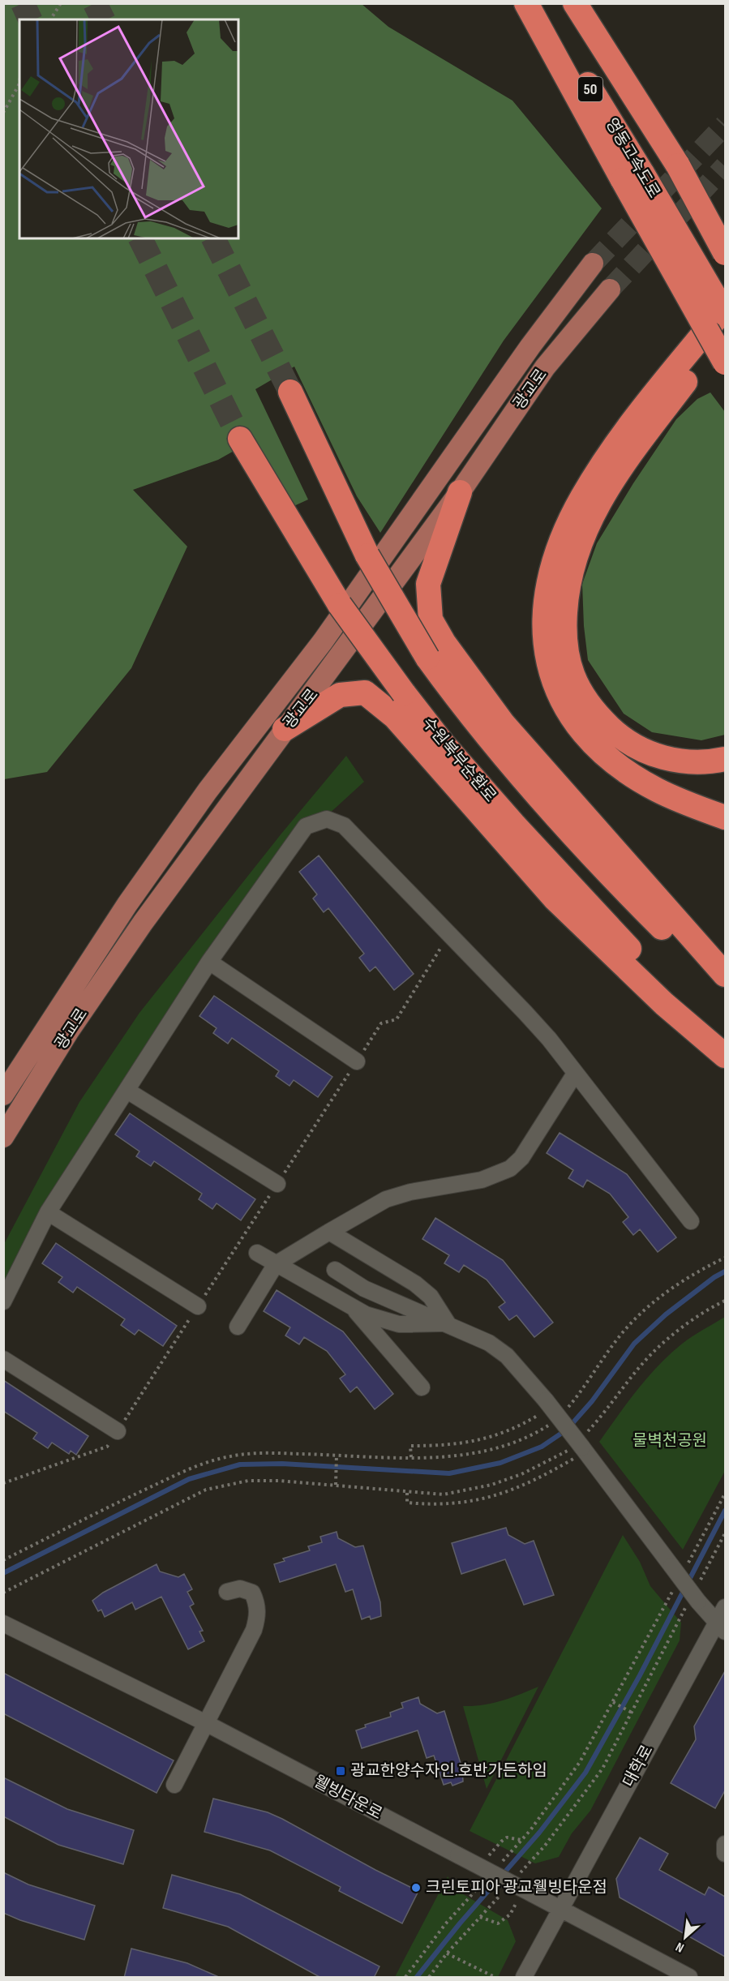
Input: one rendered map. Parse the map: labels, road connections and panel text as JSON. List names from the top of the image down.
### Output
{
  "streets": {
    "highway": ["50", "영동고속도로", "수원북부순환로"],
    "main road": ["광교로"],
    "street": ["대학로", "웰빙타운로"]
  },
  "crossings": [
    ["대학로", "웰빙타운로"]
  ],
  "parks": ["물벽천공원"],
  "places": {
    "transit": ["광교한양수자인.호반가든하임"],
    "other": ["크린토피아 광교웰빙타운점"]
  },
  "north": "bottom left"
}
